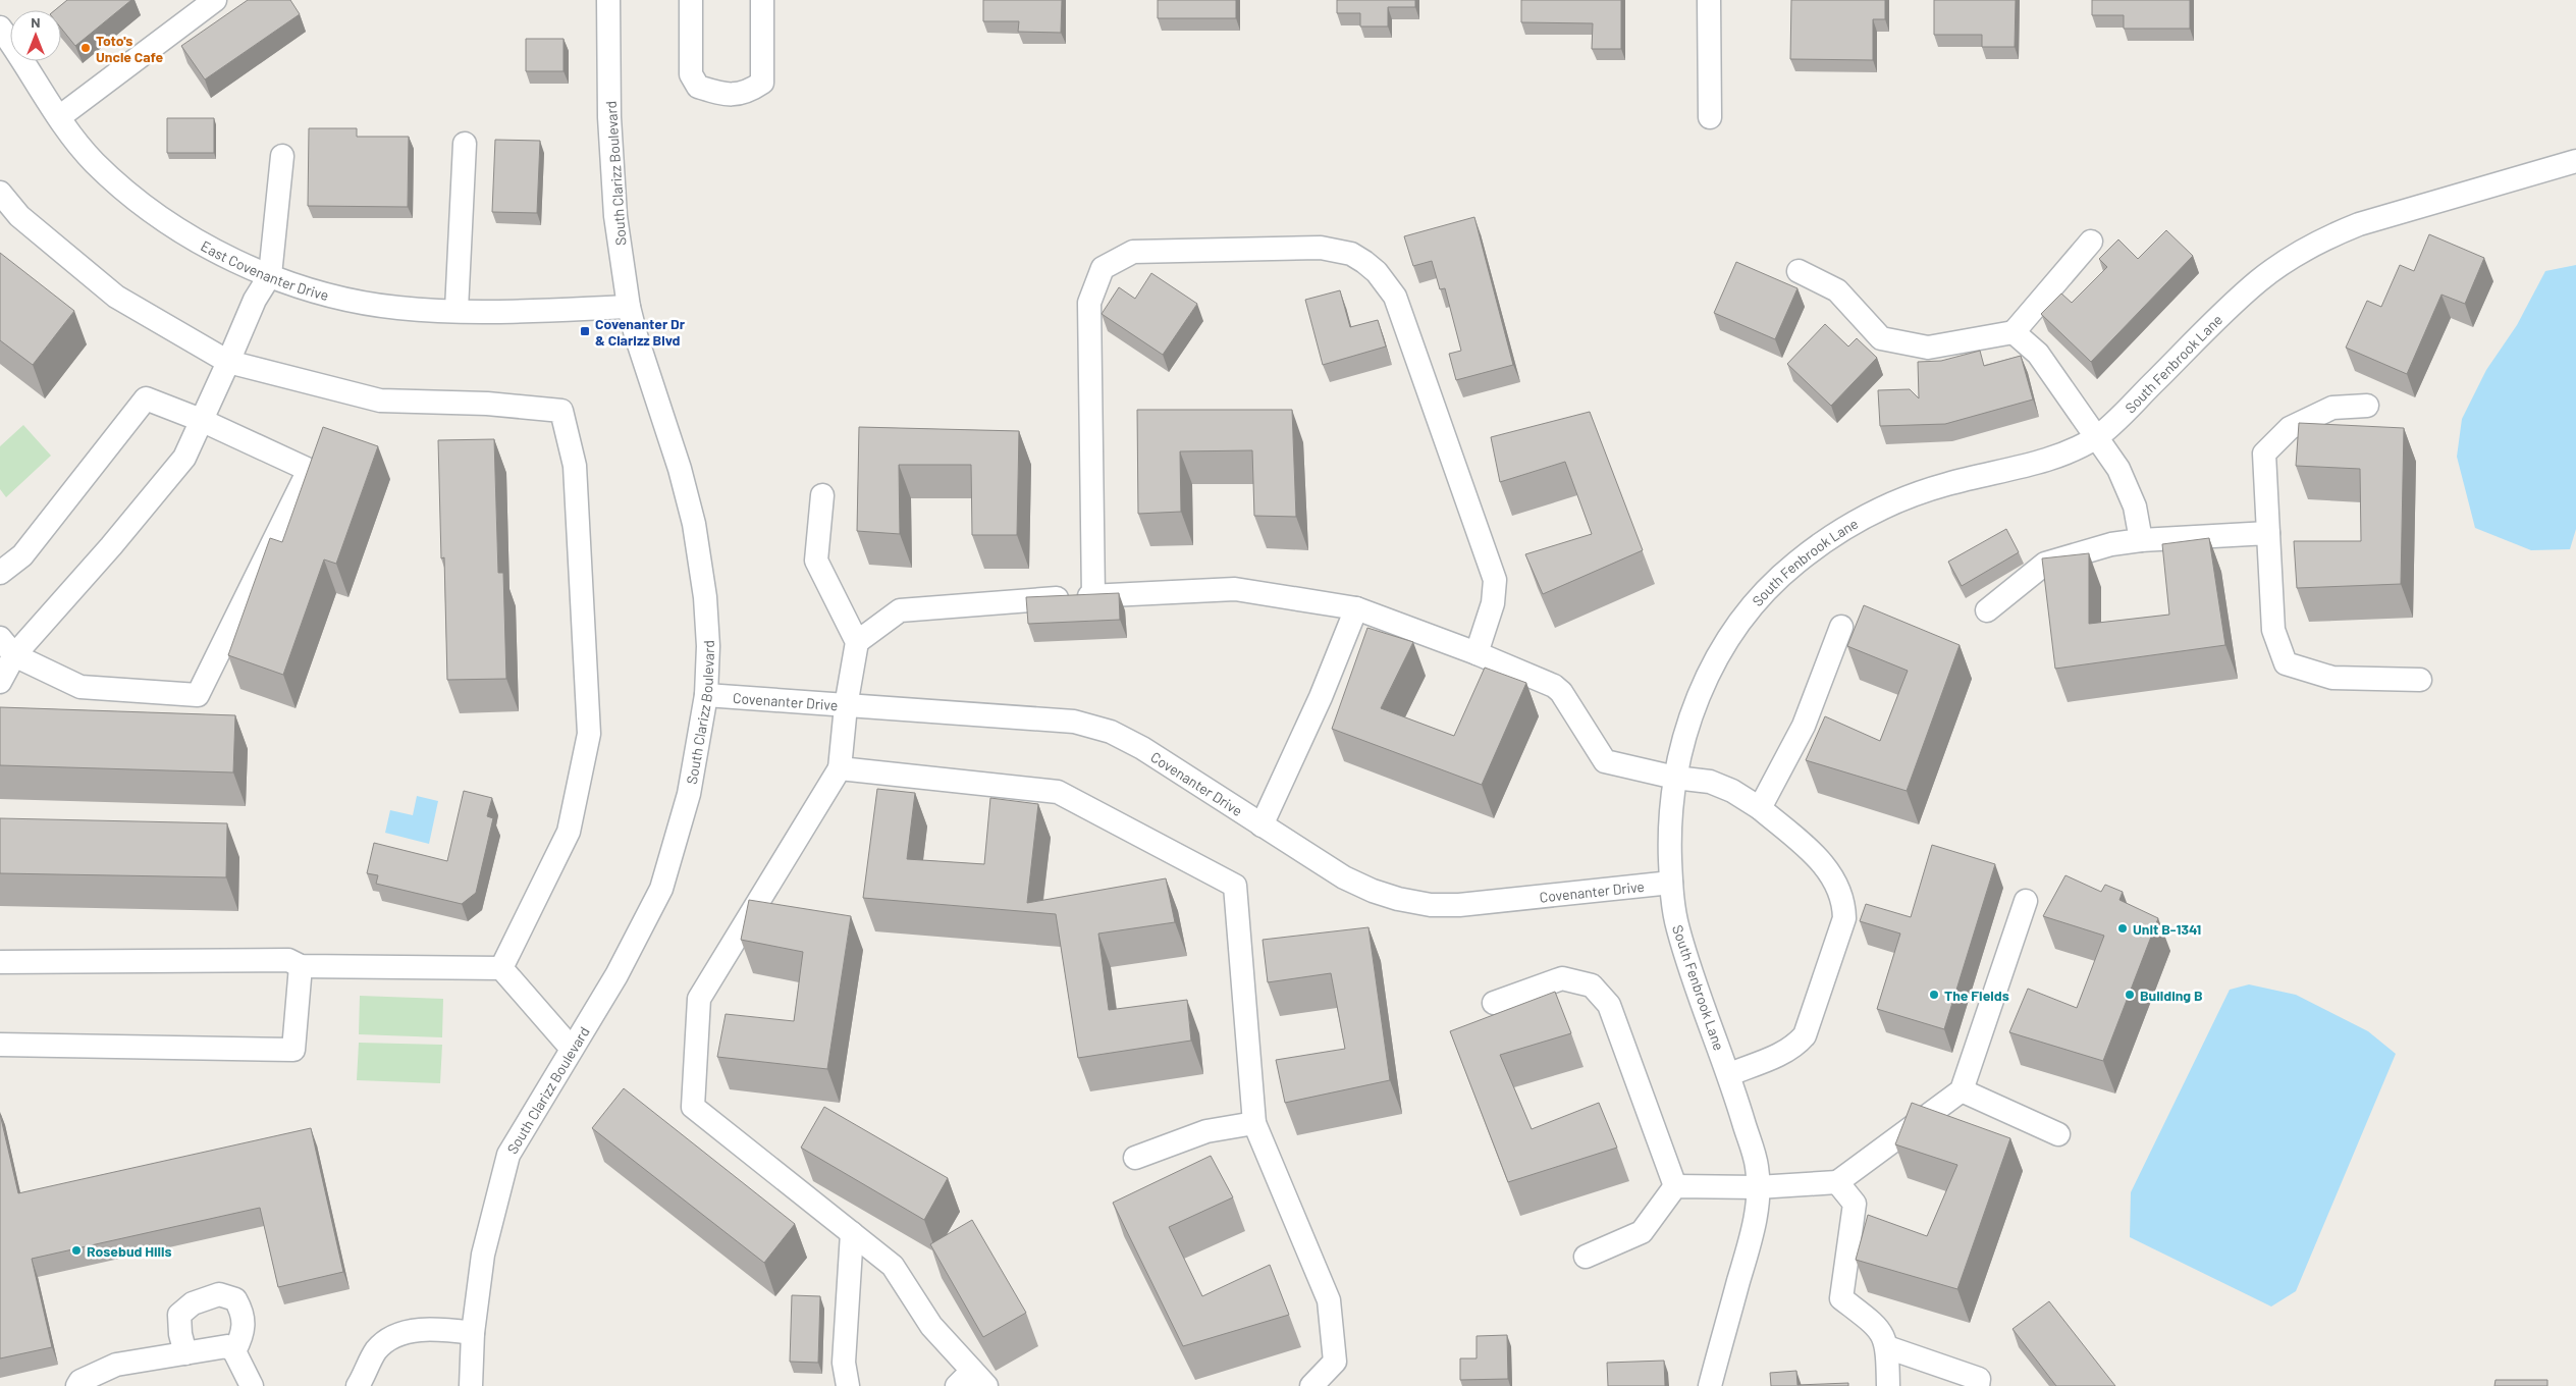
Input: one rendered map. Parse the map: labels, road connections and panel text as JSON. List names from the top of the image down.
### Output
{
  "streets": {
    "street": [
      "South Clarizz Boulevard",
      "East Covenanter Drive",
      "South Fenbrook Lane",
      "Covenanter Drive"
    ]
  },
  "crossings": [
    ["South Clarizz Boulevard", "East Covenanter Drive"],
    ["South Clarizz Boulevard", "Covenanter Drive"],
    ["South Fenbrook Lane", "Covenanter Drive"]
  ],
  "places": {
    "other": [
      "Toto's Uncle Cafe",
      "Unit B-1341",
      "The Fields",
      "Building B",
      "Rosebud Hills"
    ],
    "transit": ["Covenanter Dr & Clarizz Blvd"]
  },
  "north": "top"
}
